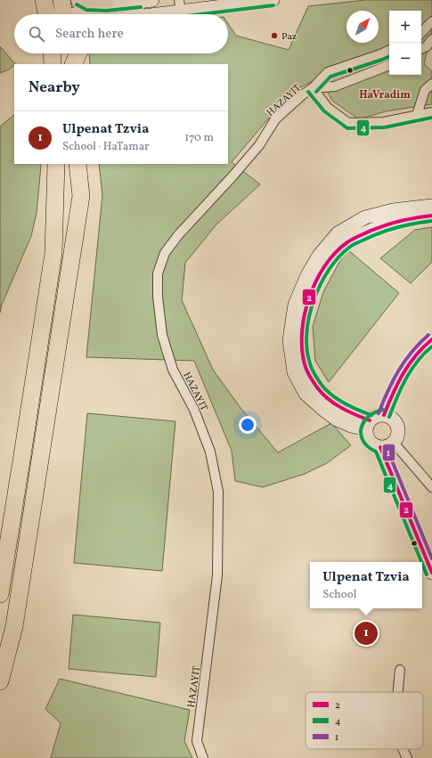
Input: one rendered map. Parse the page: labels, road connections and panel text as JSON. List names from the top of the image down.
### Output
{
  "streets": {
    "street": ["HAZAYIT"]
  },
  "districts": ["HaVradim"],
  "places": ["Paz"],
  "lines": ["transit line 4", "transit line 2", "transit line 1"],
  "legend": ["2", "4", "1"],
  "north": "top right",
  "page": {
    "map_buttons": ["+", "−"],
    "search": "Search here",
    "heading": "Nearby",
    "list": [
      {
        "mark": "1",
        "name": "Ulpenat Tzvia",
        "note": "School · HaTamar",
        "value": "170 m"
      }
    ],
    "popup": ["Ulpenat Tzvia", "School"],
    "pins": "1"
  }
}
